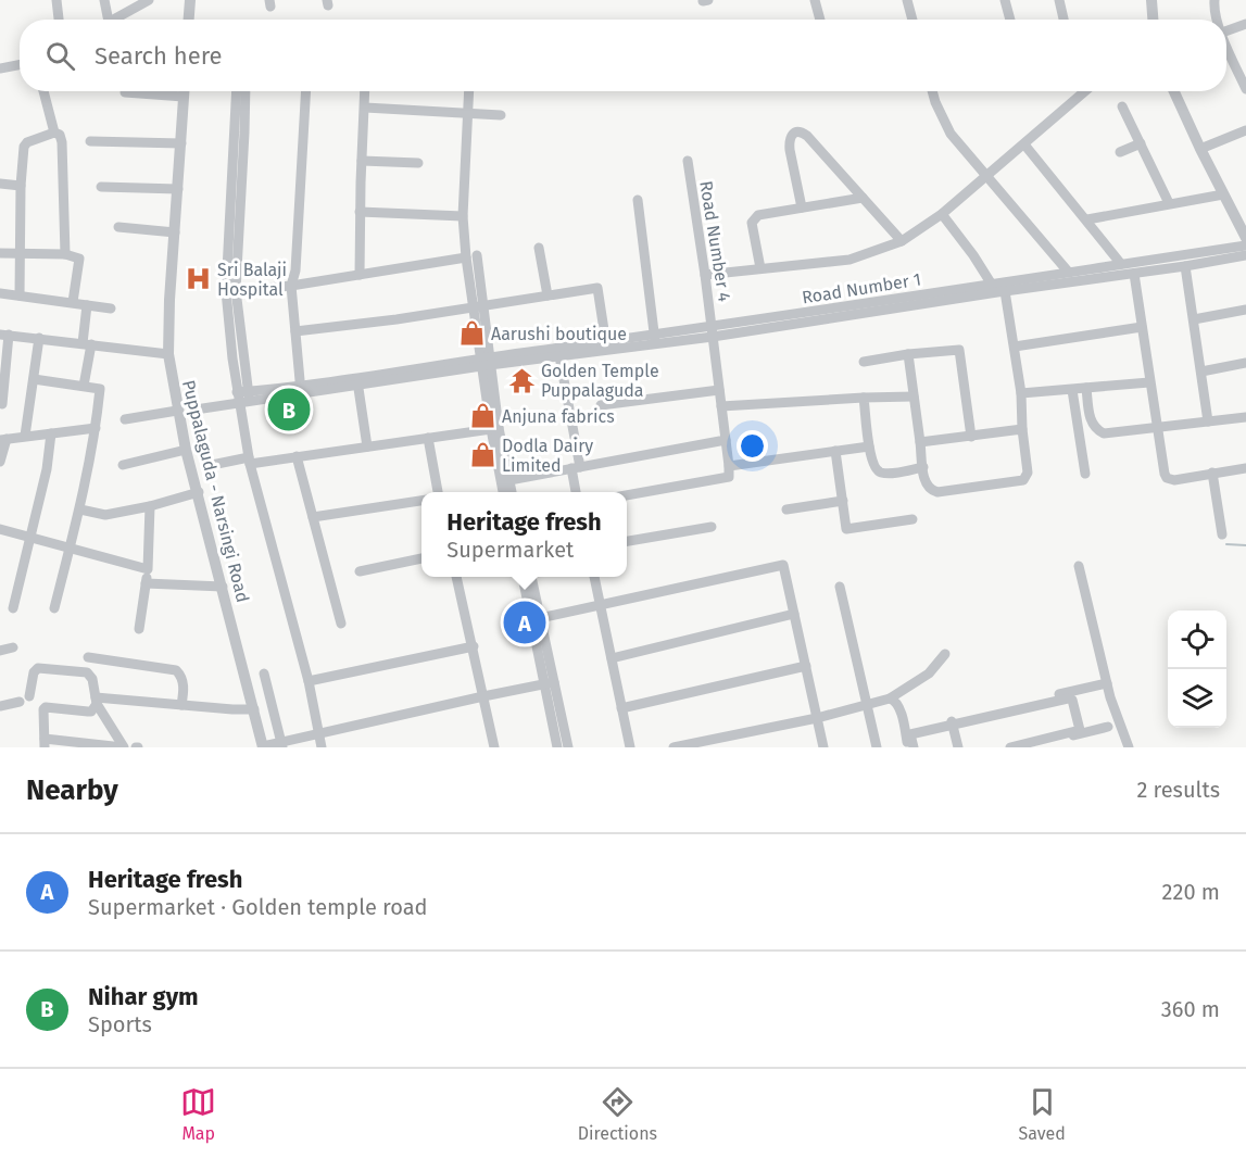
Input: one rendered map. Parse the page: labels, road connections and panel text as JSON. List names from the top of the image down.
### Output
{
  "streets": {
    "street": ["Road Number 4", "Road Number 1", "Puppalaguda - Narsingi Road"]
  },
  "crossings": [
    ["Road Number 4", "Road Number 1"]
  ],
  "places": {
    "hospital": ["Sri Balaji Hospital"],
    "shop": ["Aarushi boutique", "Anjuna fabrics", "Dodla Dairy Limited"],
    "temple": ["Golden Temple Puppalaguda"]
  },
  "page": {
    "search": "Search here",
    "pins": ["B", "A"],
    "popup": ["Heritage fresh", "Supermarket"],
    "heading": ["Nearby", "2 results"],
    "list": [
      {
        "mark": "A",
        "name": "Heritage fresh",
        "note": "Supermarket · Golden temple road",
        "value": "220 m"
      },
      {
        "mark": "B",
        "name": "Nihar gym",
        "note": "Sports",
        "value": "360 m"
      }
    ],
    "nav": ["Map", "Directions", "Saved"]
  }
}
